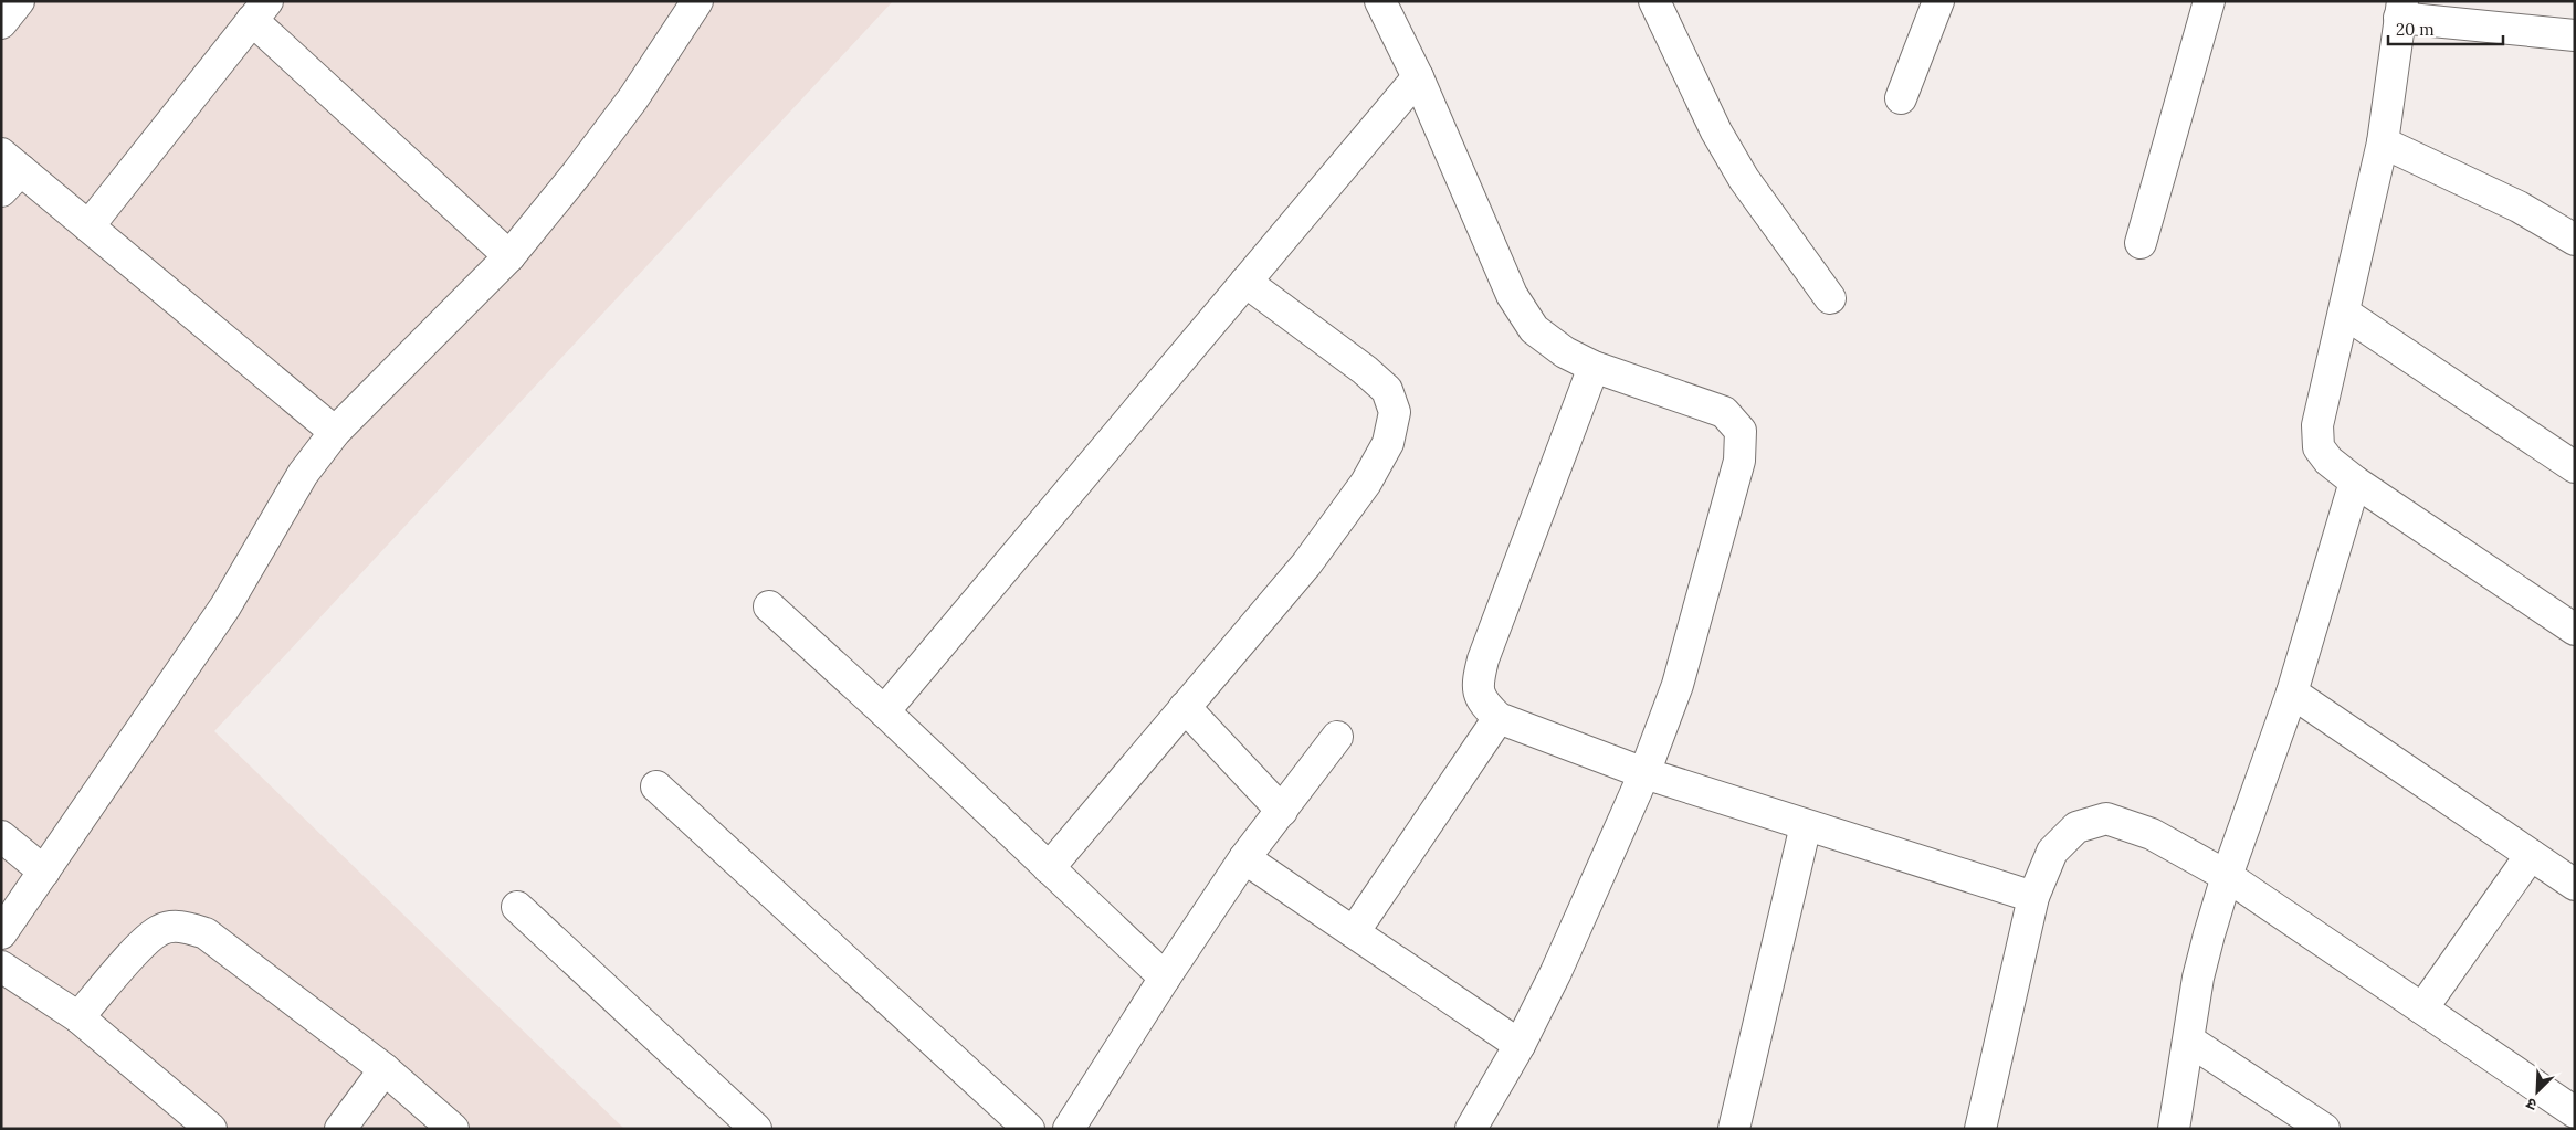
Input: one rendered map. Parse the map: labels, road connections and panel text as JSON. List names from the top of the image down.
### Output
{
  "scale_bar": "20 m",
  "north": "bottom left"
}
